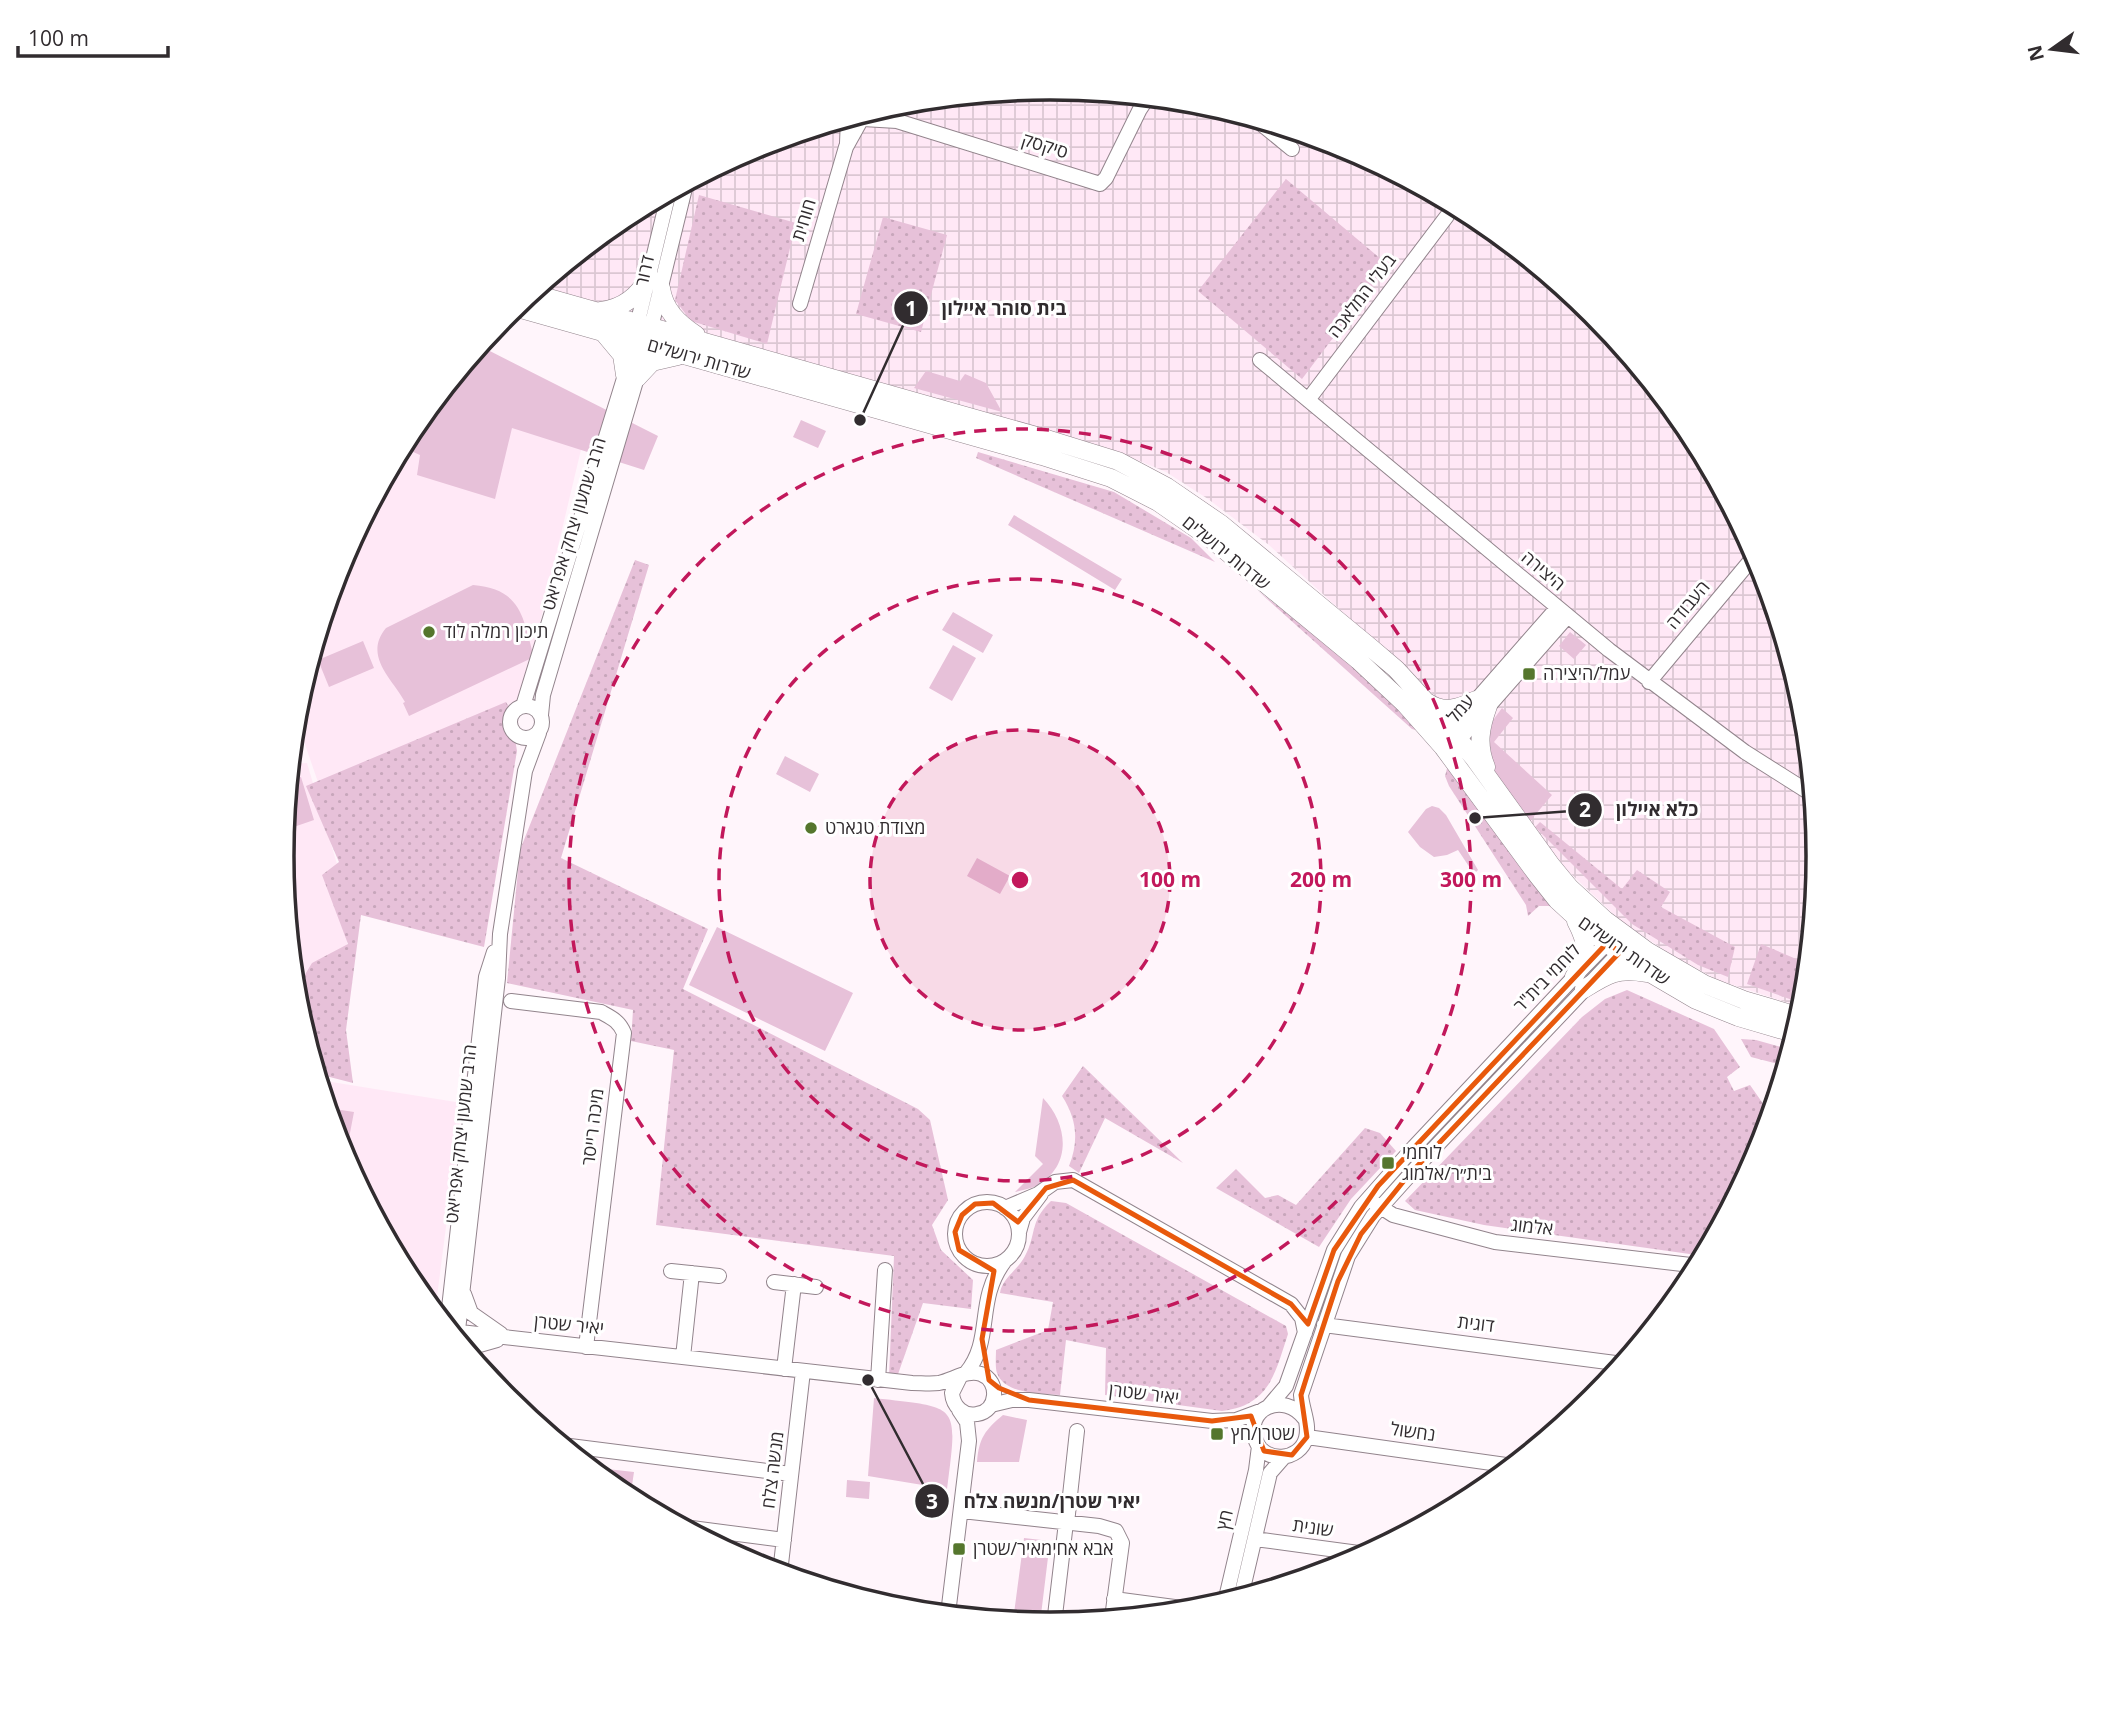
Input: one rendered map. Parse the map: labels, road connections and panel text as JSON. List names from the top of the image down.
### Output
{
  "streets": {
    "main road": ["שדרות ירושלים"],
    "street": [
      "סיקסק",
      "חוחית",
      "דרור",
      "בעלי המלאכה",
      "הרב שמעון יצחק אפריאט",
      "היצירה",
      "העבודה",
      "עמל",
      "לוחמי בית\"ר",
      "מיכה רייסר",
      "אלמוג",
      "דוגית",
      "יאיר שטרן",
      "נחשול",
      "מנשה צלח",
      "חץ",
      "שונית"
    ]
  },
  "crossings": [
    ["דרור", "שדרות ירושלים"],
    ["דרור", "הרב שמעון יצחק אפריאט"],
    ["בעלי המלאכה", "היצירה"],
    ["שדרות ירושלים", "הרב שמעון יצחק אפריאט"],
    ["שדרות ירושלים", "עמל"],
    ["שדרות ירושלים", "לוחמי בית\"ר"],
    ["היצירה", "העבודה"],
    ["היצירה", "עמל"],
    ["לוחמי בית\"ר", "אלמוג"],
    ["לוחמי בית\"ר", "דוגית"],
    ["לוחמי בית\"ר", "יאיר שטרן"],
    ["לוחמי בית\"ר", "נחשול"],
    ["לוחמי בית\"ר", "חץ"],
    ["מיכה רייסר", "יאיר שטרן"],
    ["יאיר שטרן", "נחשול"],
    ["יאיר שטרן", "מנשה צלח"],
    ["יאיר שטרן", "חץ"],
    ["נחשול", "חץ"],
    ["חץ", "שונית"]
  ],
  "places": {
    "other": [
      "בית סוהר איילון",
      "תיכון רמלה לוד",
      "כלא איילון",
      "מצודת טגארט",
      "יאיר שטרן/מנשה צלח"
    ],
    "transit": [
      "עמל/היצירה",
      "לוחמי בית״ר/אלמוג",
      "שטרן/חץ",
      "אבא אחימאיר/שטרן"
    ]
  },
  "scale_bar": "100 m",
  "north": "left",
  "rings": ["100 m", "200 m", "300 m"]
}
